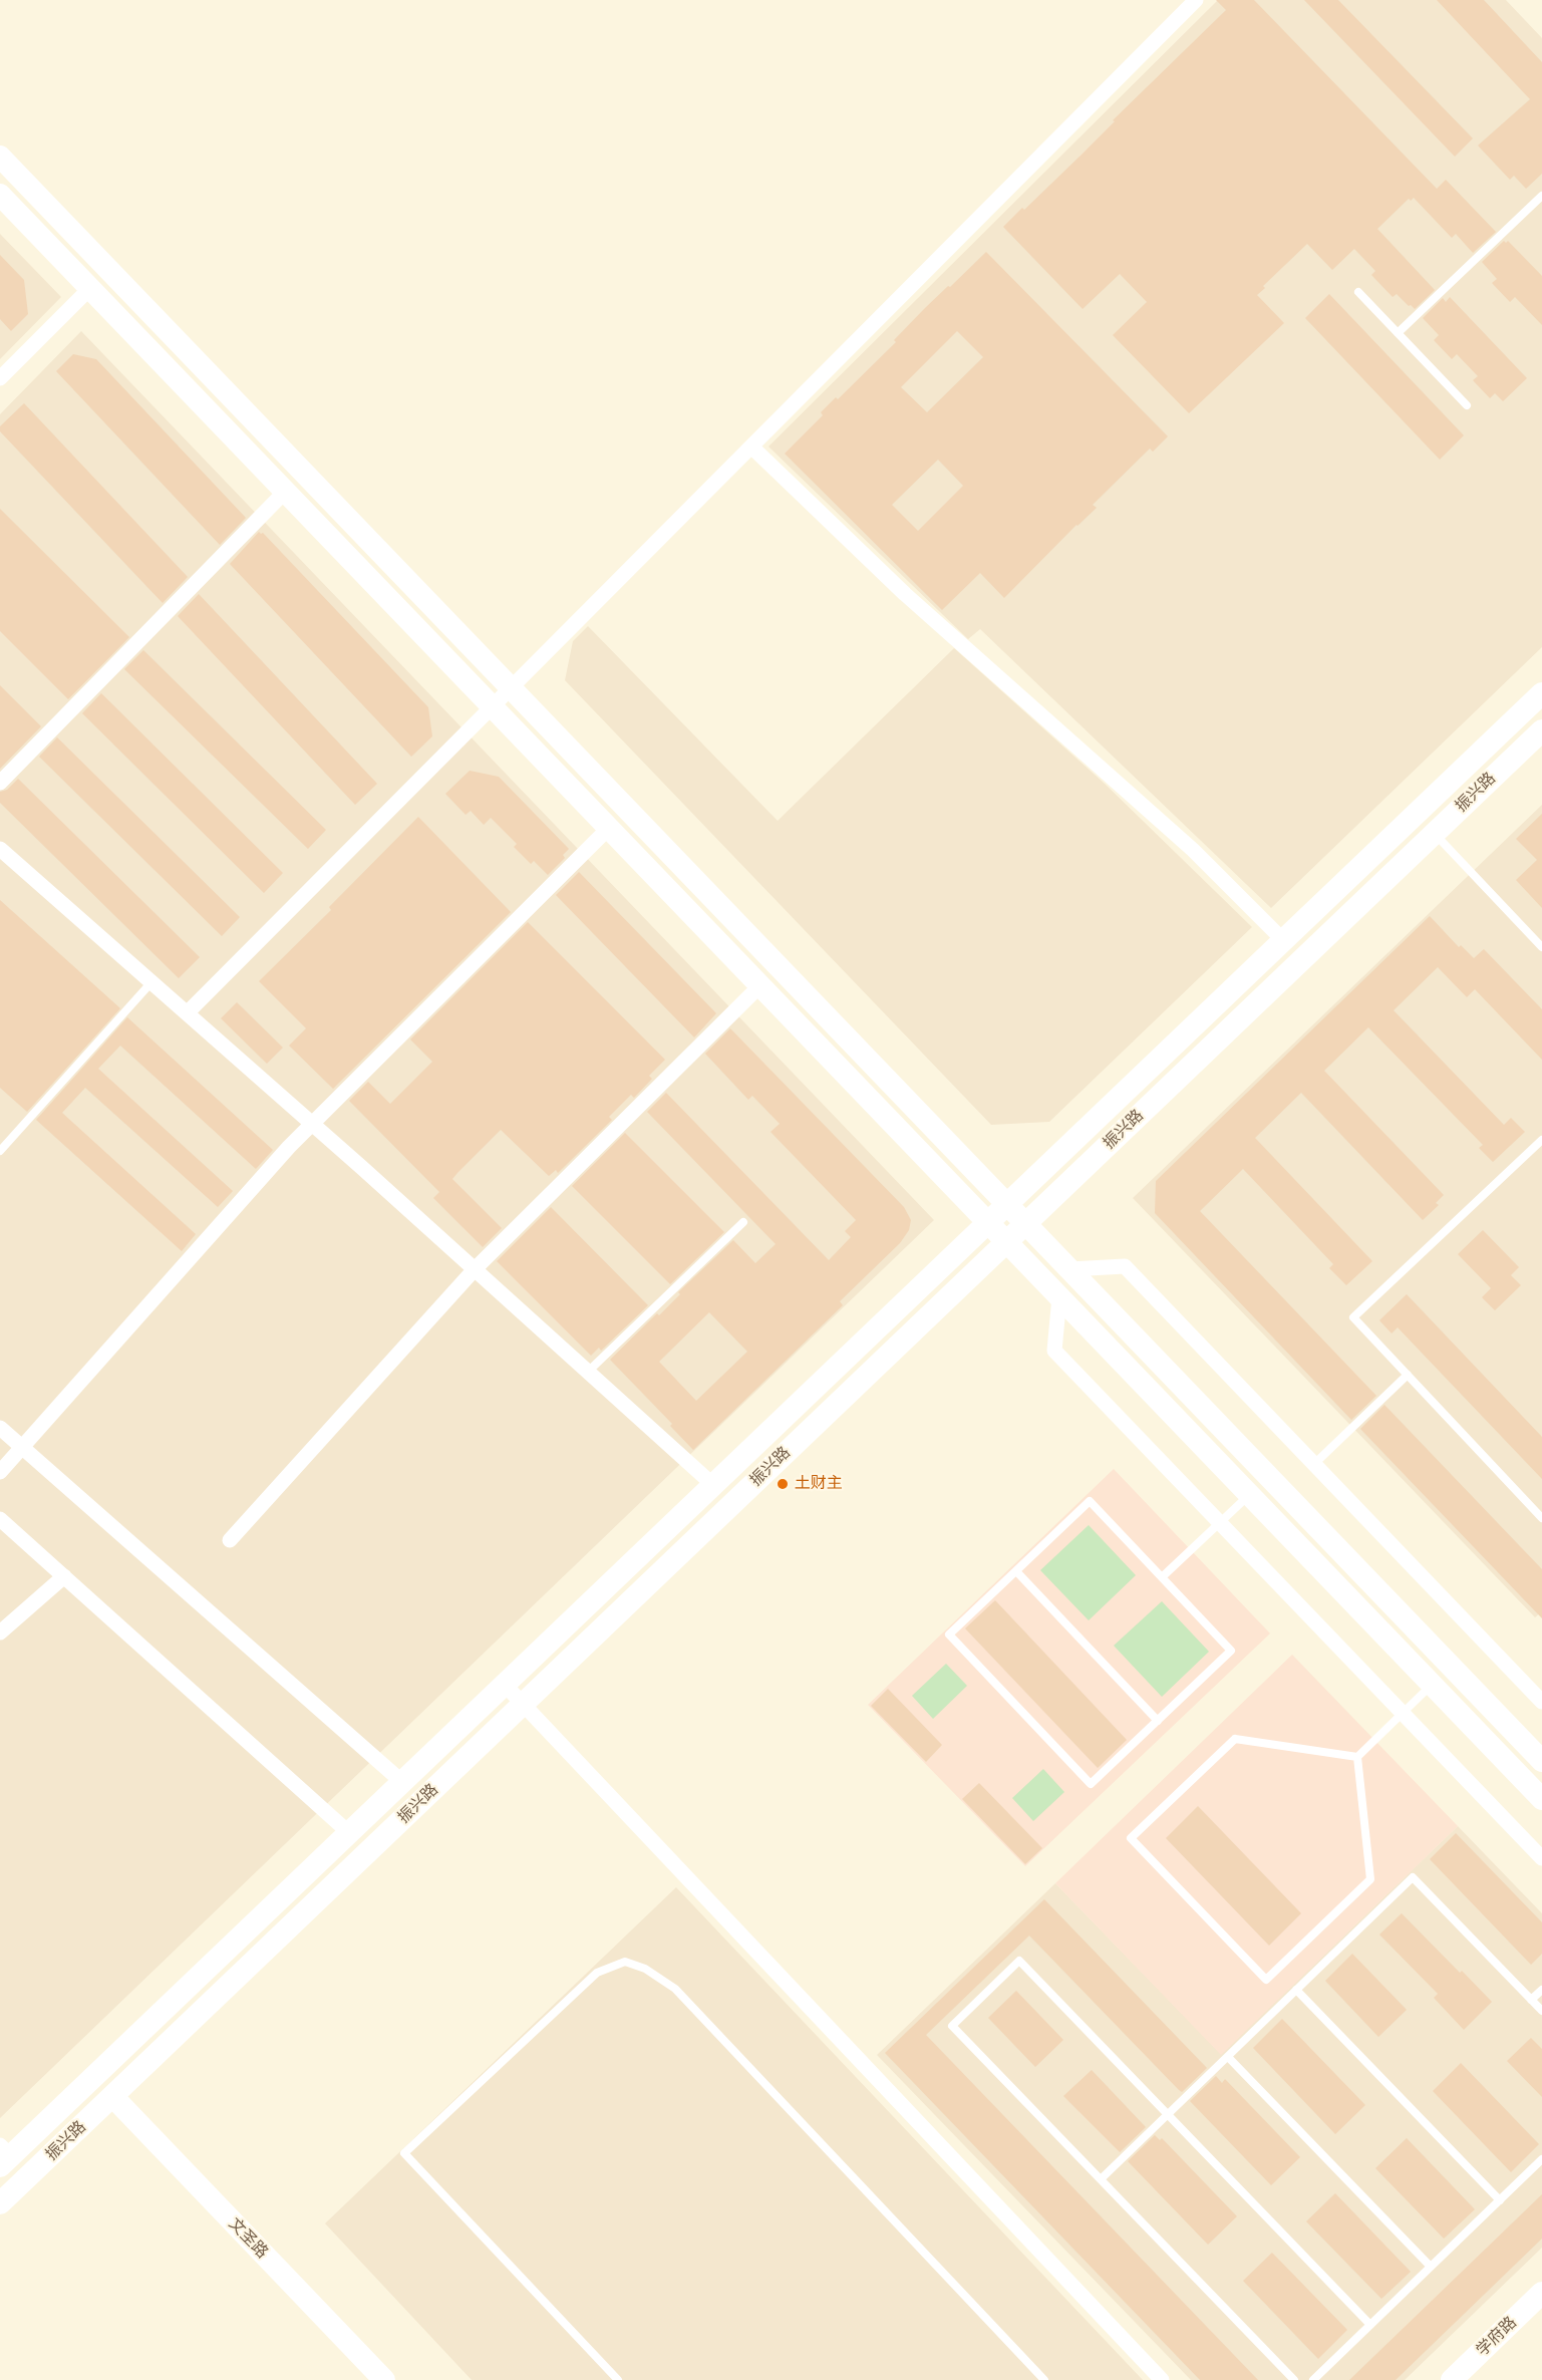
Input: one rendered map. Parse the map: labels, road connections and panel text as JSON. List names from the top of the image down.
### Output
{
  "streets": {
    "street": ["振兴路", "文圣路", "学府路"]
  },
  "crossings": [
    ["振兴路", "文圣路"]
  ],
  "places": ["土财主"]
}
